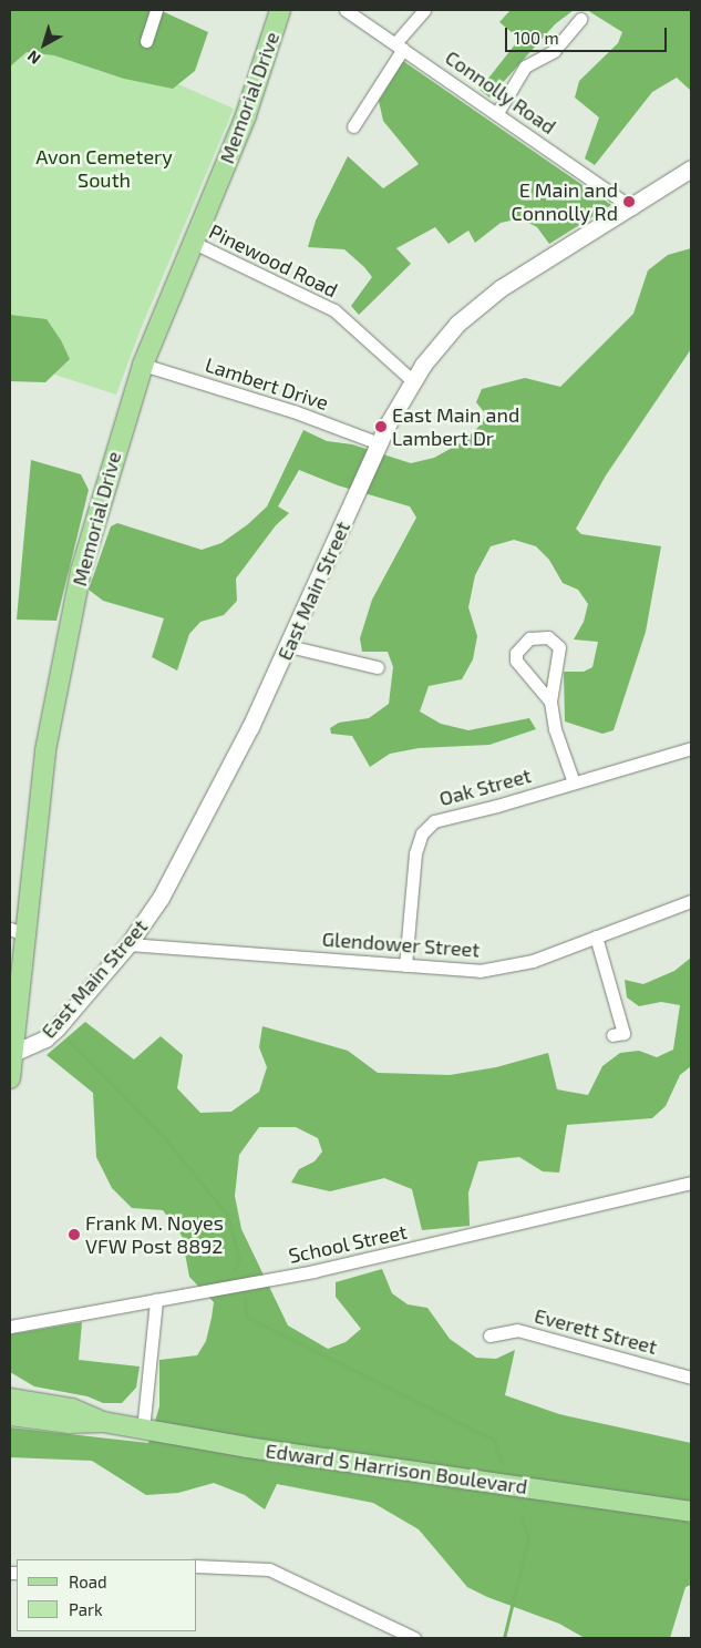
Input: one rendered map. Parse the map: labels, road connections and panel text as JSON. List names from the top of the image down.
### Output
{
  "streets": {
    "main road": ["Memorial Drive", "East Main Street", "Edward S Harrison Boulevard"],
    "street": [
      "Connolly Road",
      "Pinewood Road",
      "Lambert Drive",
      "Oak Street",
      "Glendower Street",
      "School Street",
      "Everett Street"
    ]
  },
  "crossings": [
    ["Connolly Road", "East Main Street"],
    ["Memorial Drive", "Pinewood Road"],
    ["Memorial Drive", "Lambert Drive"],
    ["Memorial Drive", "East Main Street"],
    ["Pinewood Road", "East Main Street"],
    ["Lambert Drive", "East Main Street"],
    ["East Main Street", "Glendower Street"],
    ["Oak Street", "Glendower Street"]
  ],
  "parks": ["Avon Cemetery South"],
  "places": ["E Main and Connolly Rd", "East Main and Lambert Dr", "Frank M. Noyes VFW Post 8892"],
  "legend": ["Road", "Park"],
  "scale_bar": "100 m",
  "north": "bottom left"
}
